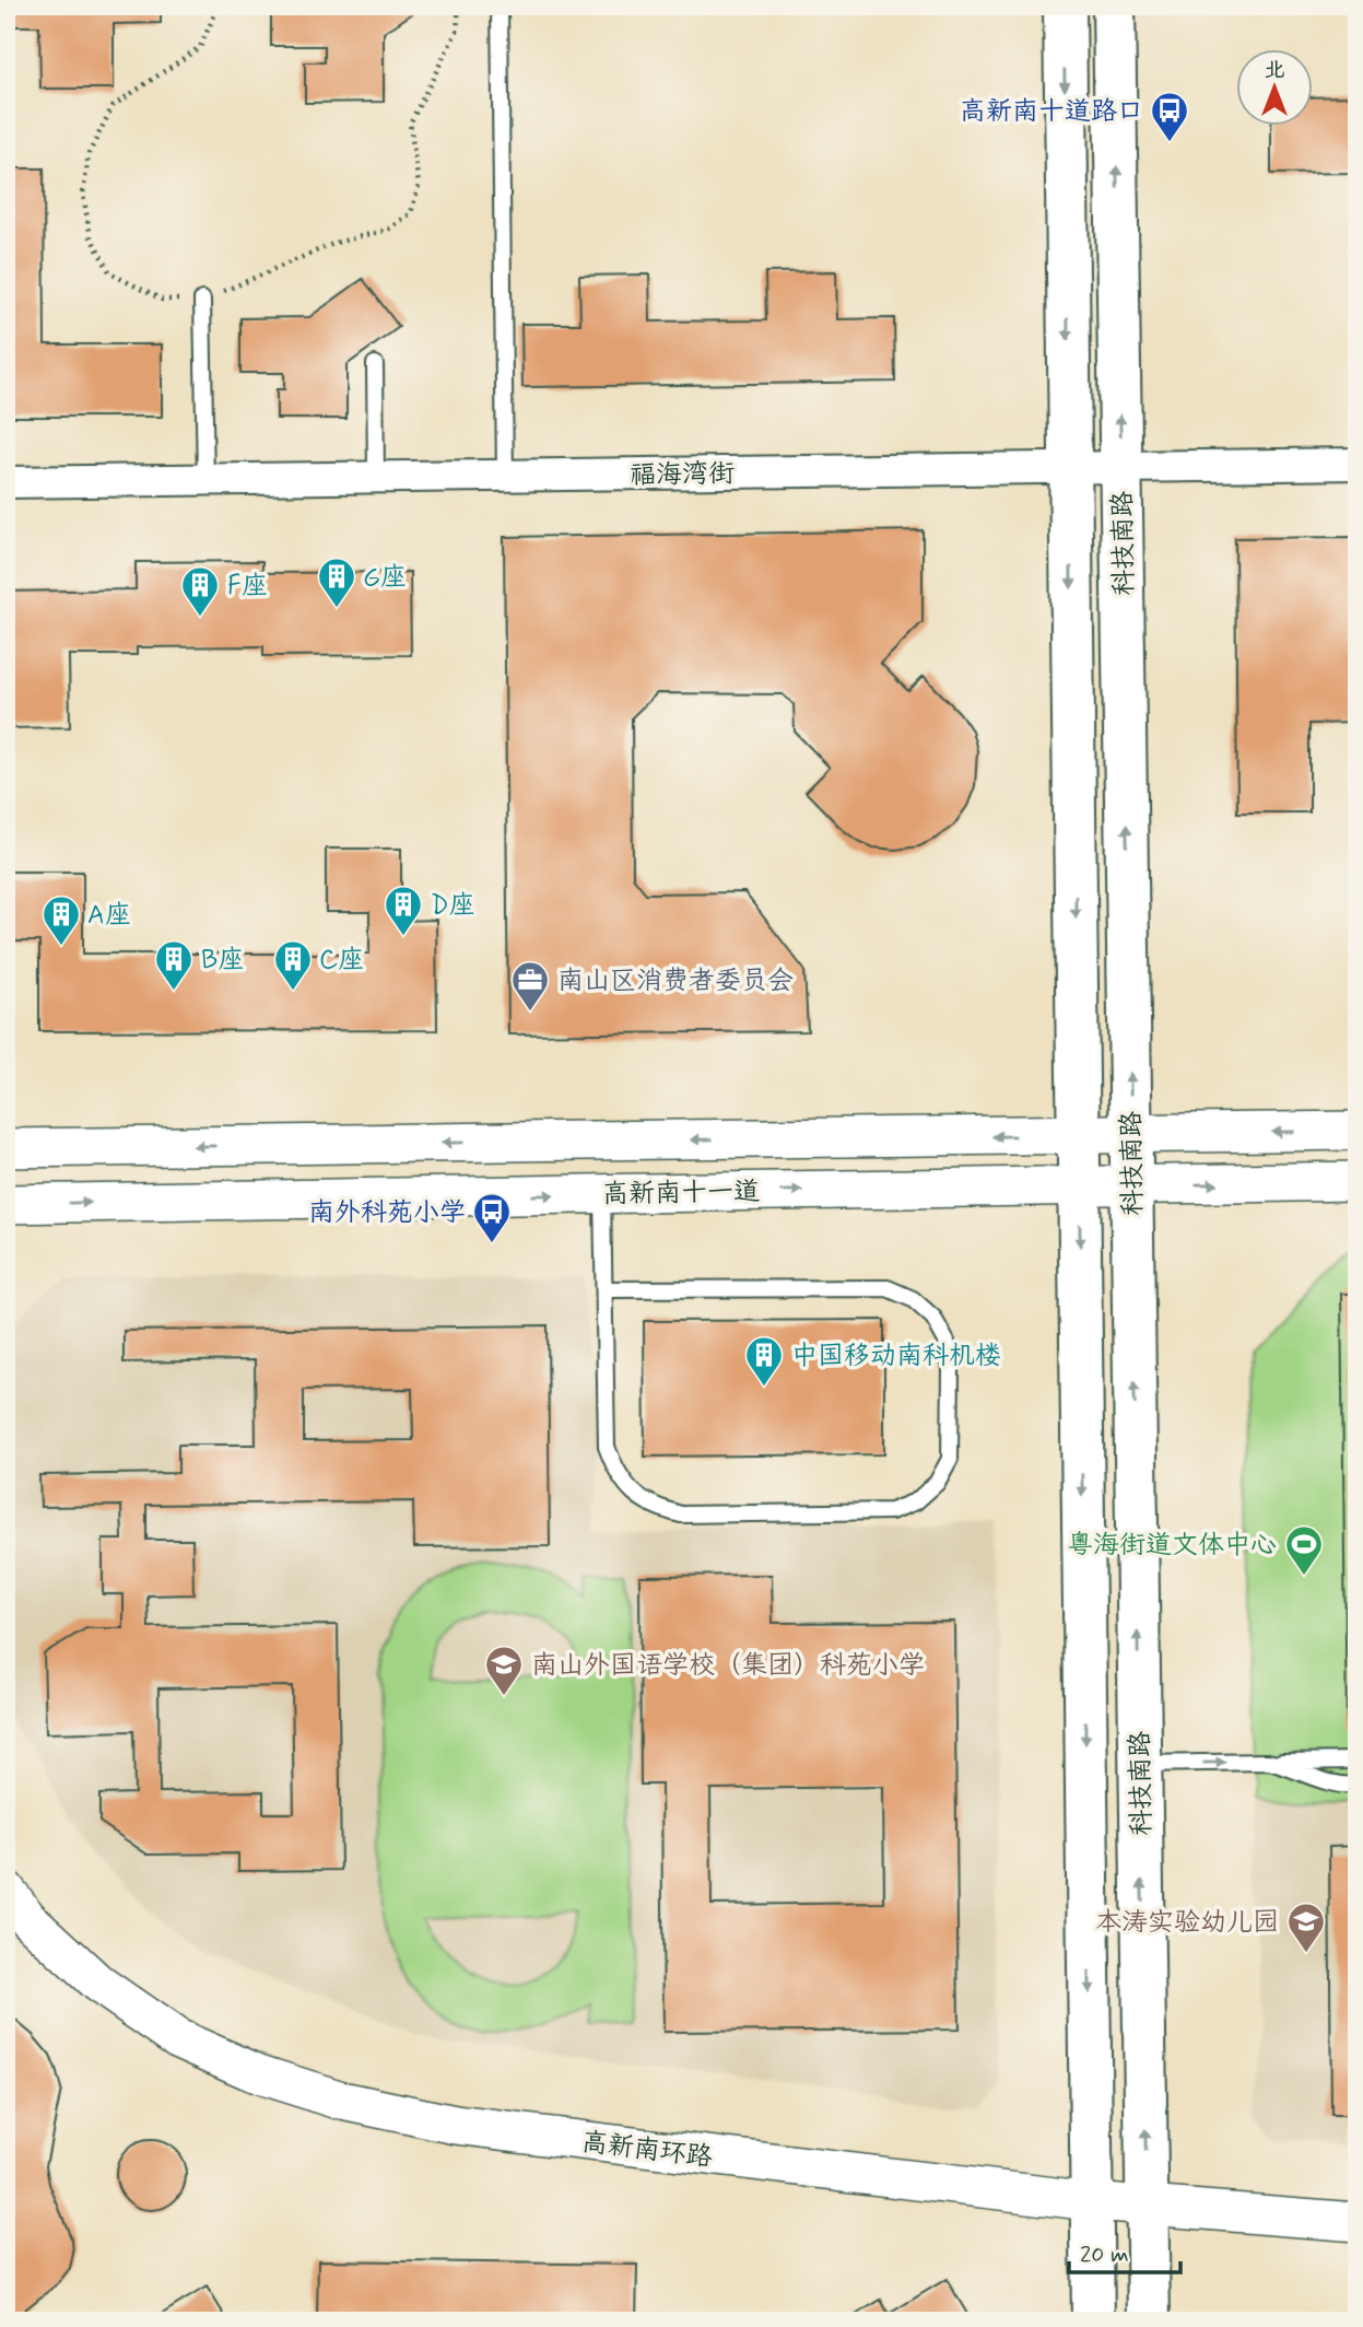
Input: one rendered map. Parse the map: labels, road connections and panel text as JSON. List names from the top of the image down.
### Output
{
  "streets": {
    "main road": ["科技南路"],
    "street": ["福海湾街", "高新南十一道", "高新南环路"]
  },
  "crossings": [
    ["福海湾街", "科技南路"],
    ["科技南路", "高新南十一道"],
    ["科技南路", "高新南环路"]
  ],
  "places": {
    "bus stop": ["高新南十道路口", "南外科苑小学"],
    "building": [
      "G座",
      "F座",
      "D座",
      "A座",
      "B座",
      "C座",
      "中国移动南科机楼"
    ],
    "office": ["南山区消费者委员会"],
    "sports": ["粤海街道文体中心"],
    "school or university": ["南山外国语学校（集团）科苑小学", "本涛实验幼儿园"]
  },
  "scale_bar": "20 m",
  "north": "top"
}
